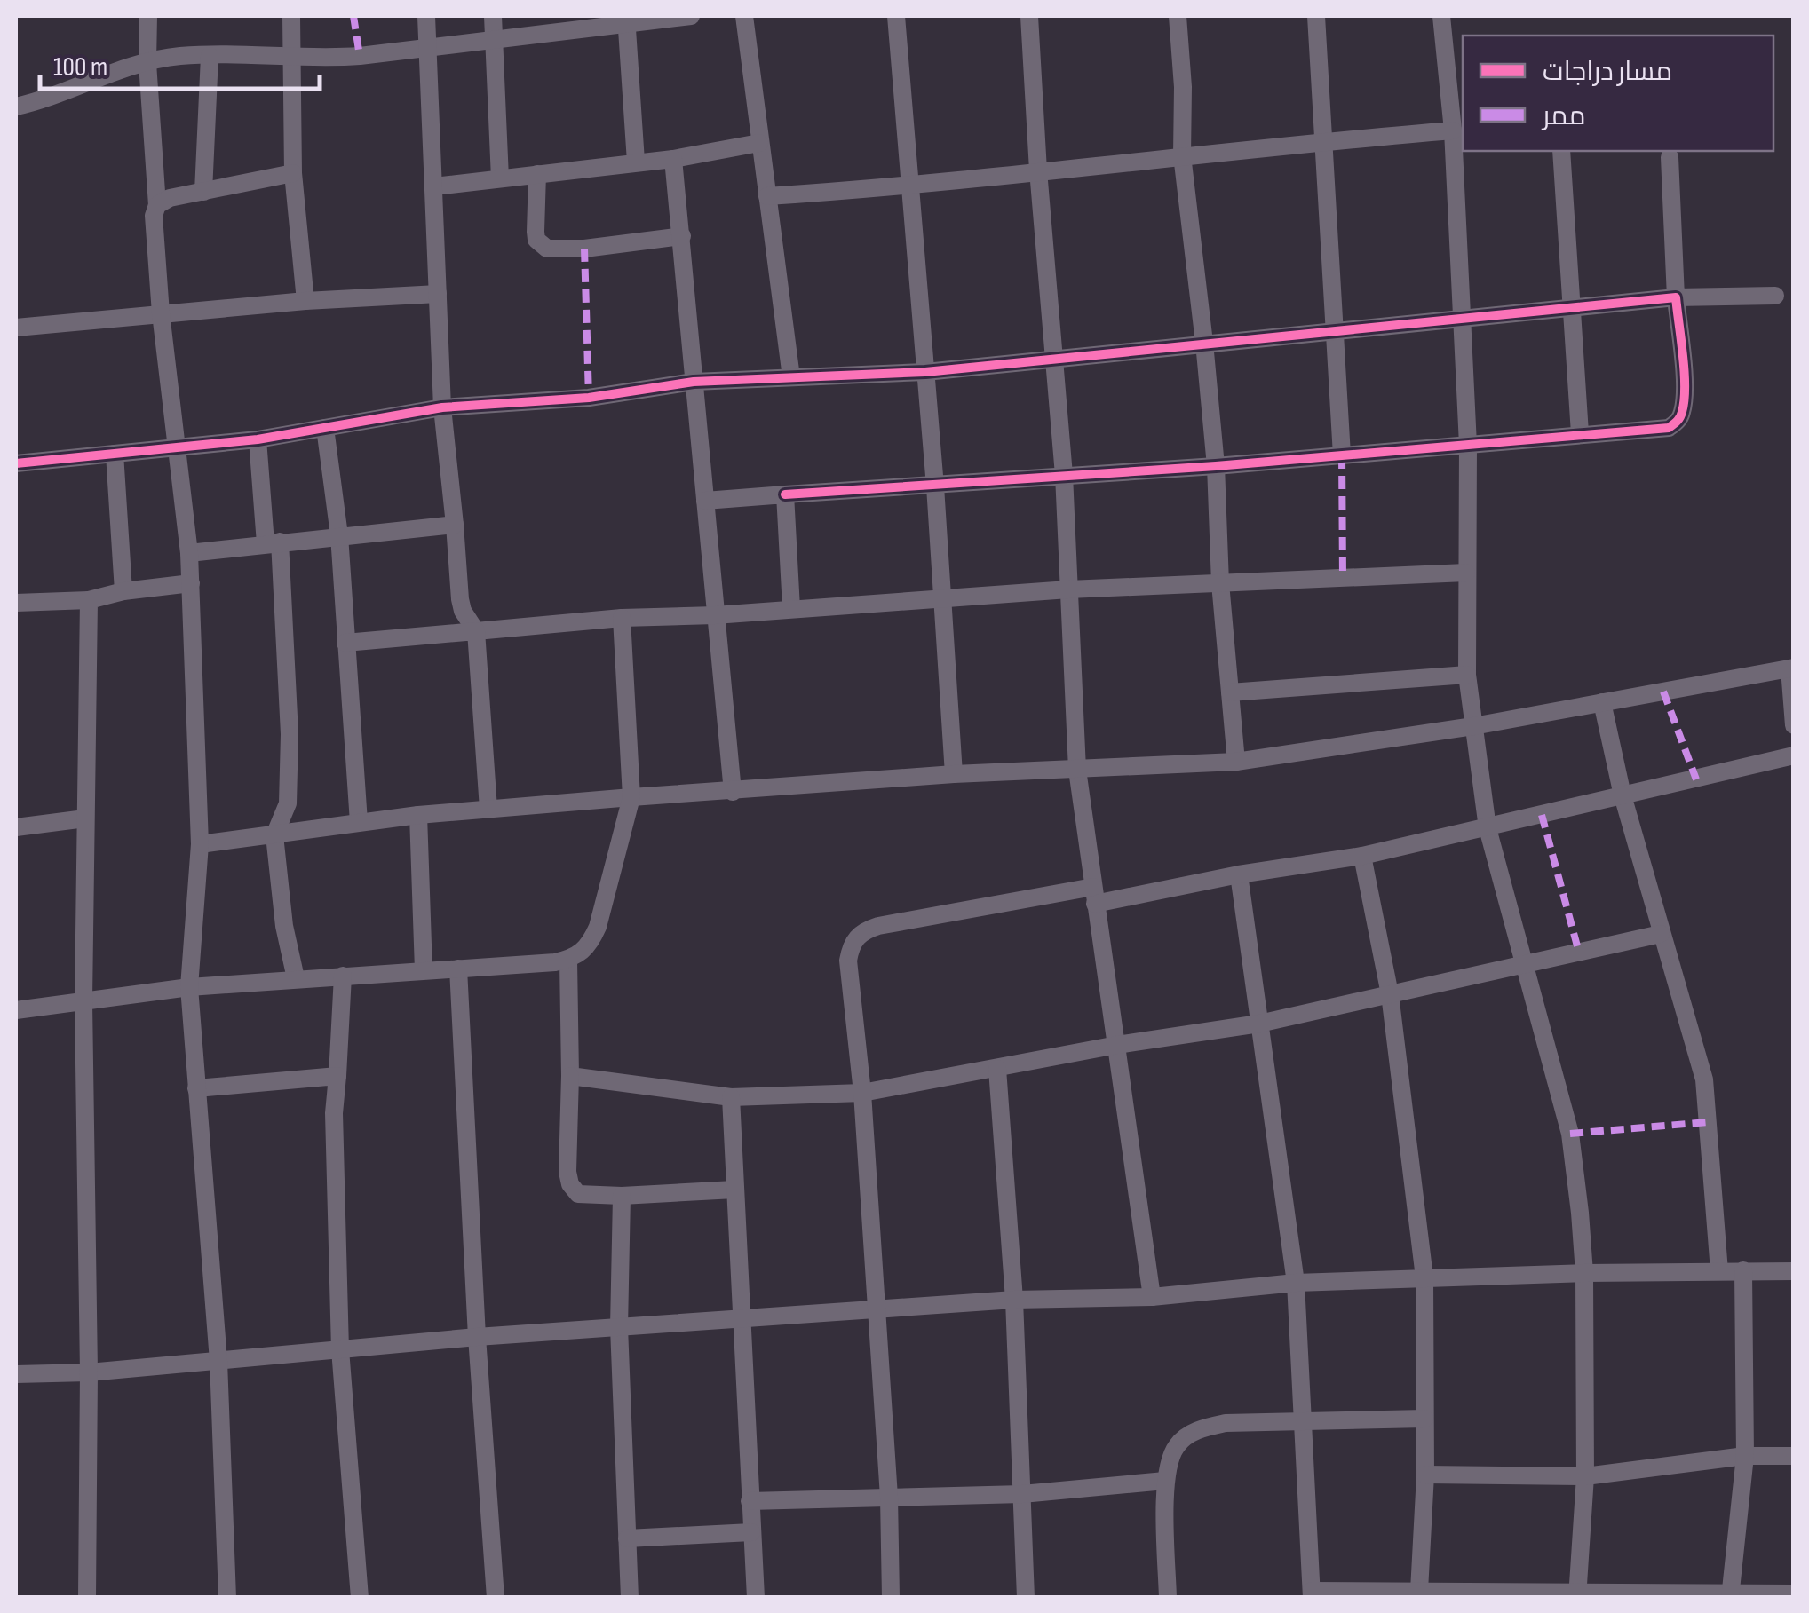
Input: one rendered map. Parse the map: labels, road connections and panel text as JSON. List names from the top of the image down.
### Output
{
  "legend": ["مسار دراجات", "ممر"],
  "scale_bar": "100 m"
}
